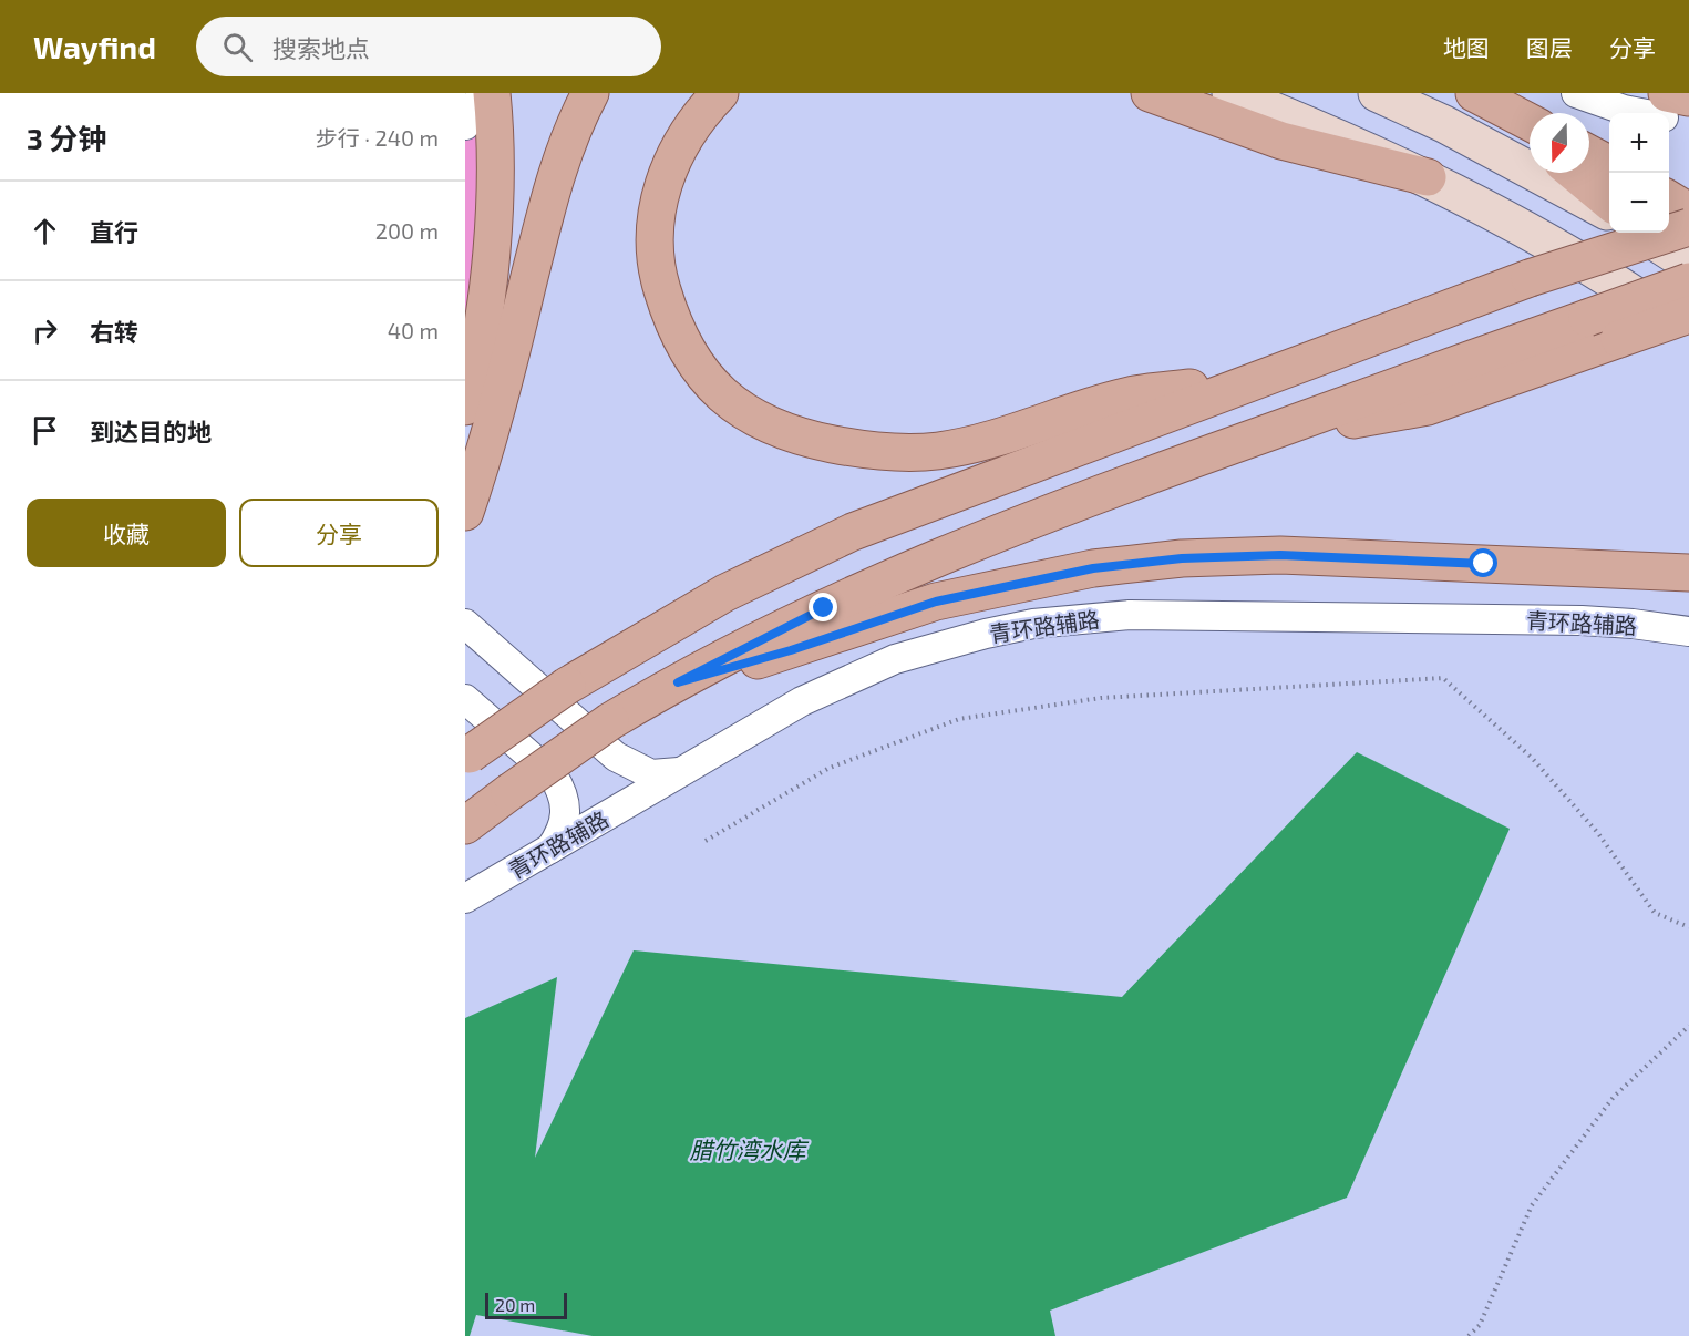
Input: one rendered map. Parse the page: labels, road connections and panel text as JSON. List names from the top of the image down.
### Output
{
  "streets": {
    "street": ["青环路辅路"]
  },
  "water": ["腊竹湾水库"],
  "scale_bar": "20 m",
  "north": "bottom",
  "page": {
    "header": "Wayfind",
    "search": "搜索地点",
    "nav": ["地图", "图层", "分享"],
    "heading": ["3 分钟", "步行 · 240 m"],
    "map_buttons": ["+", "−"],
    "list": [
      ["直行", "200 m"],
      ["右转", "40 m"],
      "到达目的地"
    ],
    "buttons": ["收藏", "分享"],
    "scale": "20 m"
  }
}
